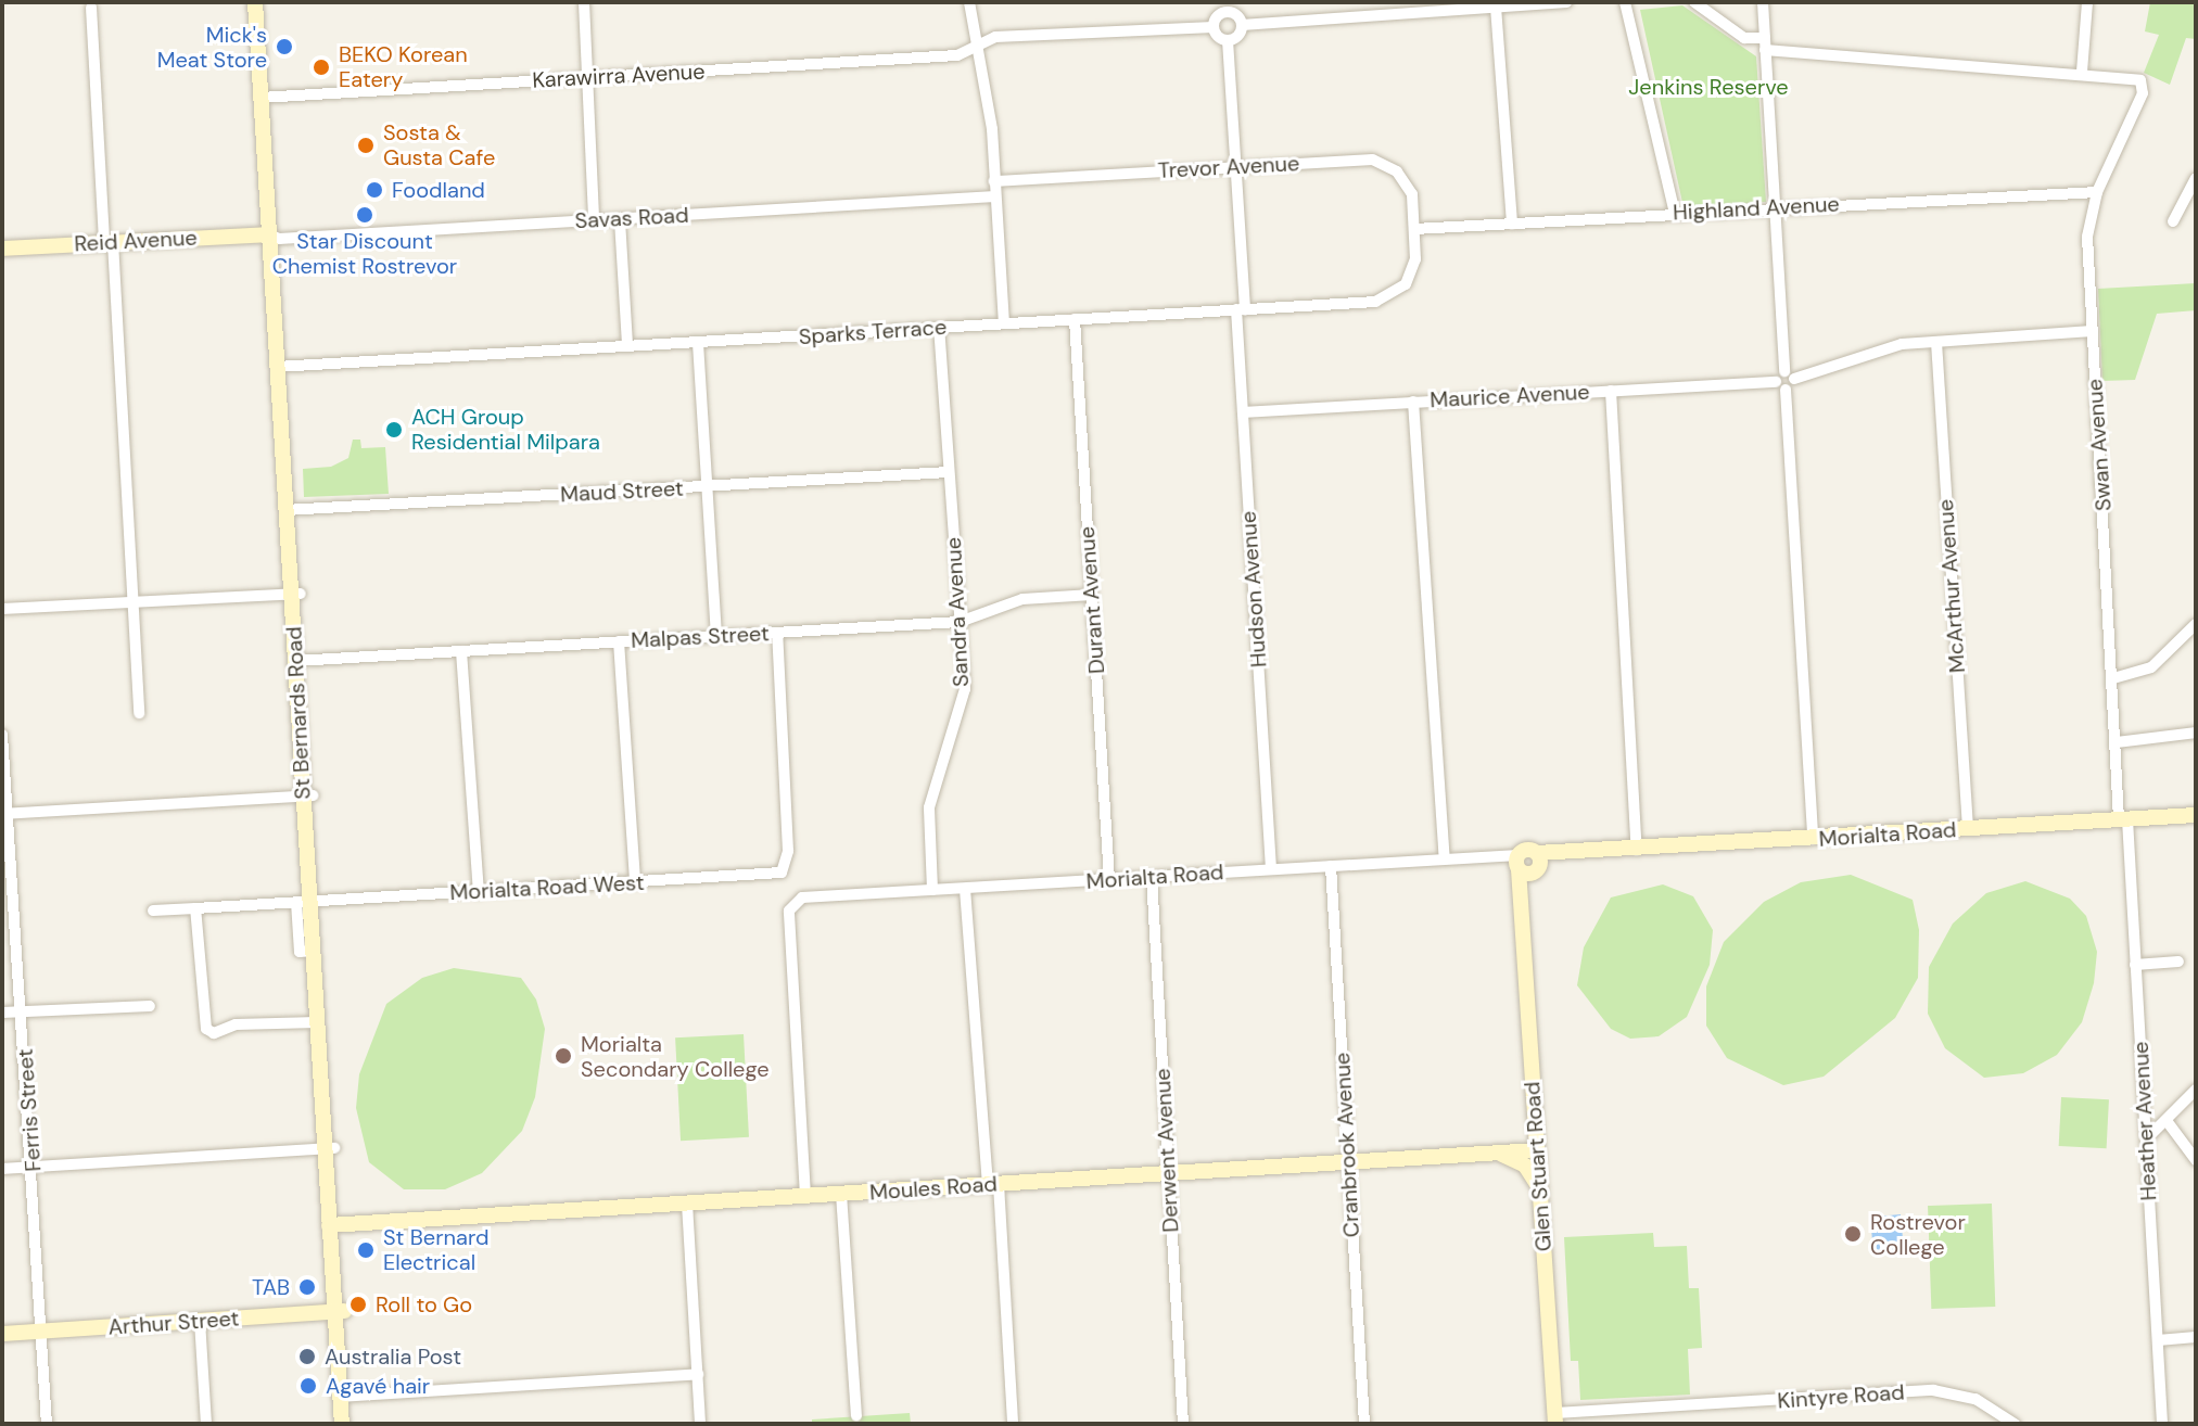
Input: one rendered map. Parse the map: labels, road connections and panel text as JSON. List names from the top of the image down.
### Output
{
  "streets": {
    "main road": [
      "Reid Avenue",
      "St Bernards Road",
      "Morialta Road",
      "Glen Stuart Road",
      "Moules Road",
      "Arthur Street"
    ],
    "street": [
      "Karawirra Avenue",
      "Trevor Avenue",
      "Highland Avenue",
      "Savas Road",
      "Sparks Terrace",
      "Maurice Avenue",
      "Swan Avenue",
      "Maud Street",
      "McArthur Avenue",
      "Hudson Avenue",
      "Durant Avenue",
      "Sandra Avenue",
      "Malpas Street",
      "Morialta Road West",
      "Ferris Street",
      "Heather Avenue",
      "Cranbrook Avenue",
      "Derwent Avenue",
      "Kintyre Road"
    ]
  },
  "crossings": [
    ["Karawirra Avenue", "St Bernards Road"],
    ["Trevor Avenue", "Highland Avenue"],
    ["Trevor Avenue", "Sparks Terrace"],
    ["Trevor Avenue", "Hudson Avenue"],
    ["Highland Avenue", "Sparks Terrace"],
    ["Highland Avenue", "Swan Avenue"],
    ["Savas Road", "Reid Avenue"],
    ["Savas Road", "St Bernards Road"],
    ["Reid Avenue", "St Bernards Road"],
    ["Sparks Terrace", "Hudson Avenue"],
    ["Sparks Terrace", "Durant Avenue"],
    ["Sparks Terrace", "Sandra Avenue"],
    ["Sparks Terrace", "St Bernards Road"],
    ["Maurice Avenue", "Hudson Avenue"],
    ["Swan Avenue", "Morialta Road"],
    ["Swan Avenue", "Heather Avenue"],
    ["Maud Street", "Sandra Avenue"],
    ["Maud Street", "St Bernards Road"],
    ["McArthur Avenue", "Morialta Road"],
    ["Hudson Avenue", "Morialta Road"],
    ["Durant Avenue", "Malpas Street"],
    ["Durant Avenue", "Morialta Road"],
    ["Sandra Avenue", "Malpas Street"],
    ["Sandra Avenue", "Morialta Road"],
    ["Malpas Street", "St Bernards Road"],
    ["Malpas Street", "Morialta Road West"],
    ["St Bernards Road", "Morialta Road West"],
    ["St Bernards Road", "Moules Road"],
    ["St Bernards Road", "Arthur Street"],
    ["Morialta Road", "Heather Avenue"],
    ["Morialta Road", "Cranbrook Avenue"],
    ["Morialta Road", "Derwent Avenue"],
    ["Morialta Road", "Glen Stuart Road"],
    ["Morialta Road", "Moules Road"],
    ["Ferris Street", "Arthur Street"],
    ["Cranbrook Avenue", "Moules Road"],
    ["Derwent Avenue", "Moules Road"],
    ["Glen Stuart Road", "Moules Road"],
    ["Glen Stuart Road", "Kintyre Road"]
  ],
  "parks": ["Jenkins Reserve"],
  "places": [
    "Mick's Meat Store",
    "BEKO Korean Eatery",
    "Sosta & Gusta Cafe",
    "Foodland",
    "Star Discount Chemist Rostrevor",
    "ACH Group Residential Milpara",
    "Morialta Secondary College",
    "Rostrevor College",
    "St Bernard Electrical",
    "TAB",
    "Roll to Go",
    "Australia Post",
    "Agavé hair"
  ]
}
